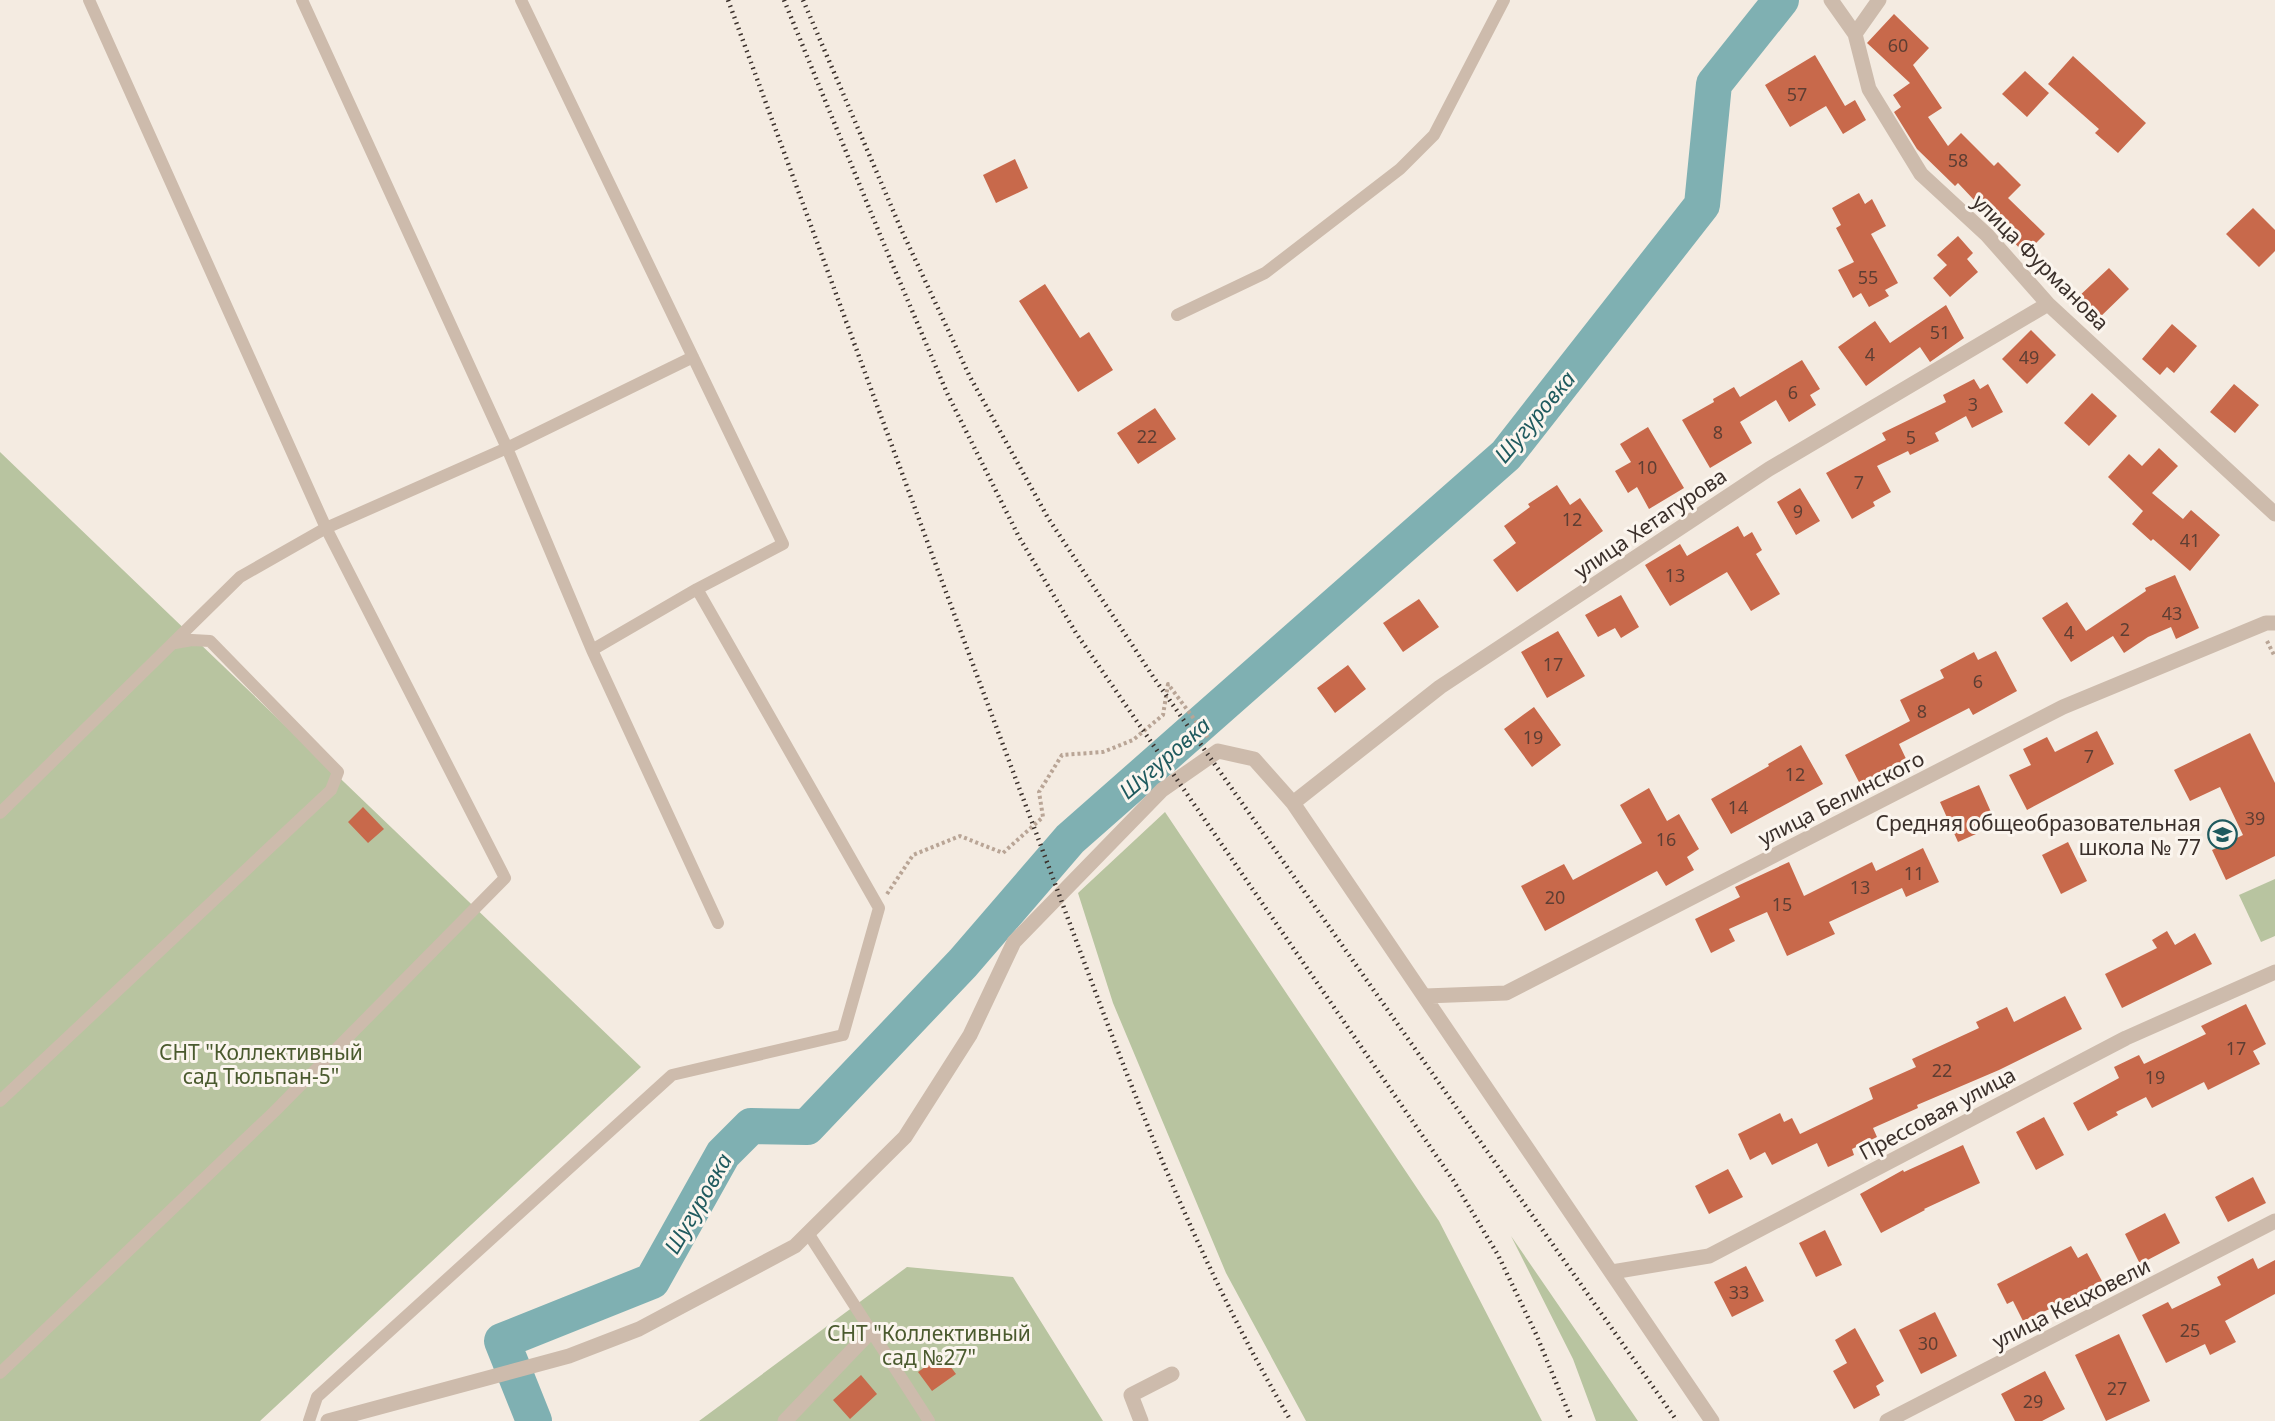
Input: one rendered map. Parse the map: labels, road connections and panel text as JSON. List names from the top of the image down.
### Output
{
  "streets": {
    "street": [
      "улица Фурманова",
      "улица Хетагурова",
      "улица Белинского",
      "Прессовая улица",
      "улица Кецховели"
    ]
  },
  "crossings": [
    ["улица Фурманова", "улица Хетагурова"]
  ],
  "water": ["Шугуровка"],
  "parks": ["СНТ \"Коллективный сад Тюльпан-5\"", "СНТ \"Коллективный сад №27\""],
  "places": {
    "school or university": ["Средняя общеобразовательная школа № 77"]
  },
  "house_numbers": [
    "60",
    "57",
    "58",
    "55",
    "51",
    "4",
    "49",
    "6",
    "3",
    "8",
    "22",
    "5",
    "10",
    "7",
    "9",
    "12",
    "41",
    "13",
    "43",
    "2",
    "4",
    "17",
    "6",
    "8",
    "19",
    "7",
    "12",
    "14",
    "39",
    "16",
    "11",
    "13",
    "20",
    "15",
    "17",
    "22",
    "19",
    "33",
    "25",
    "30",
    "27",
    "29"
  ]
}
